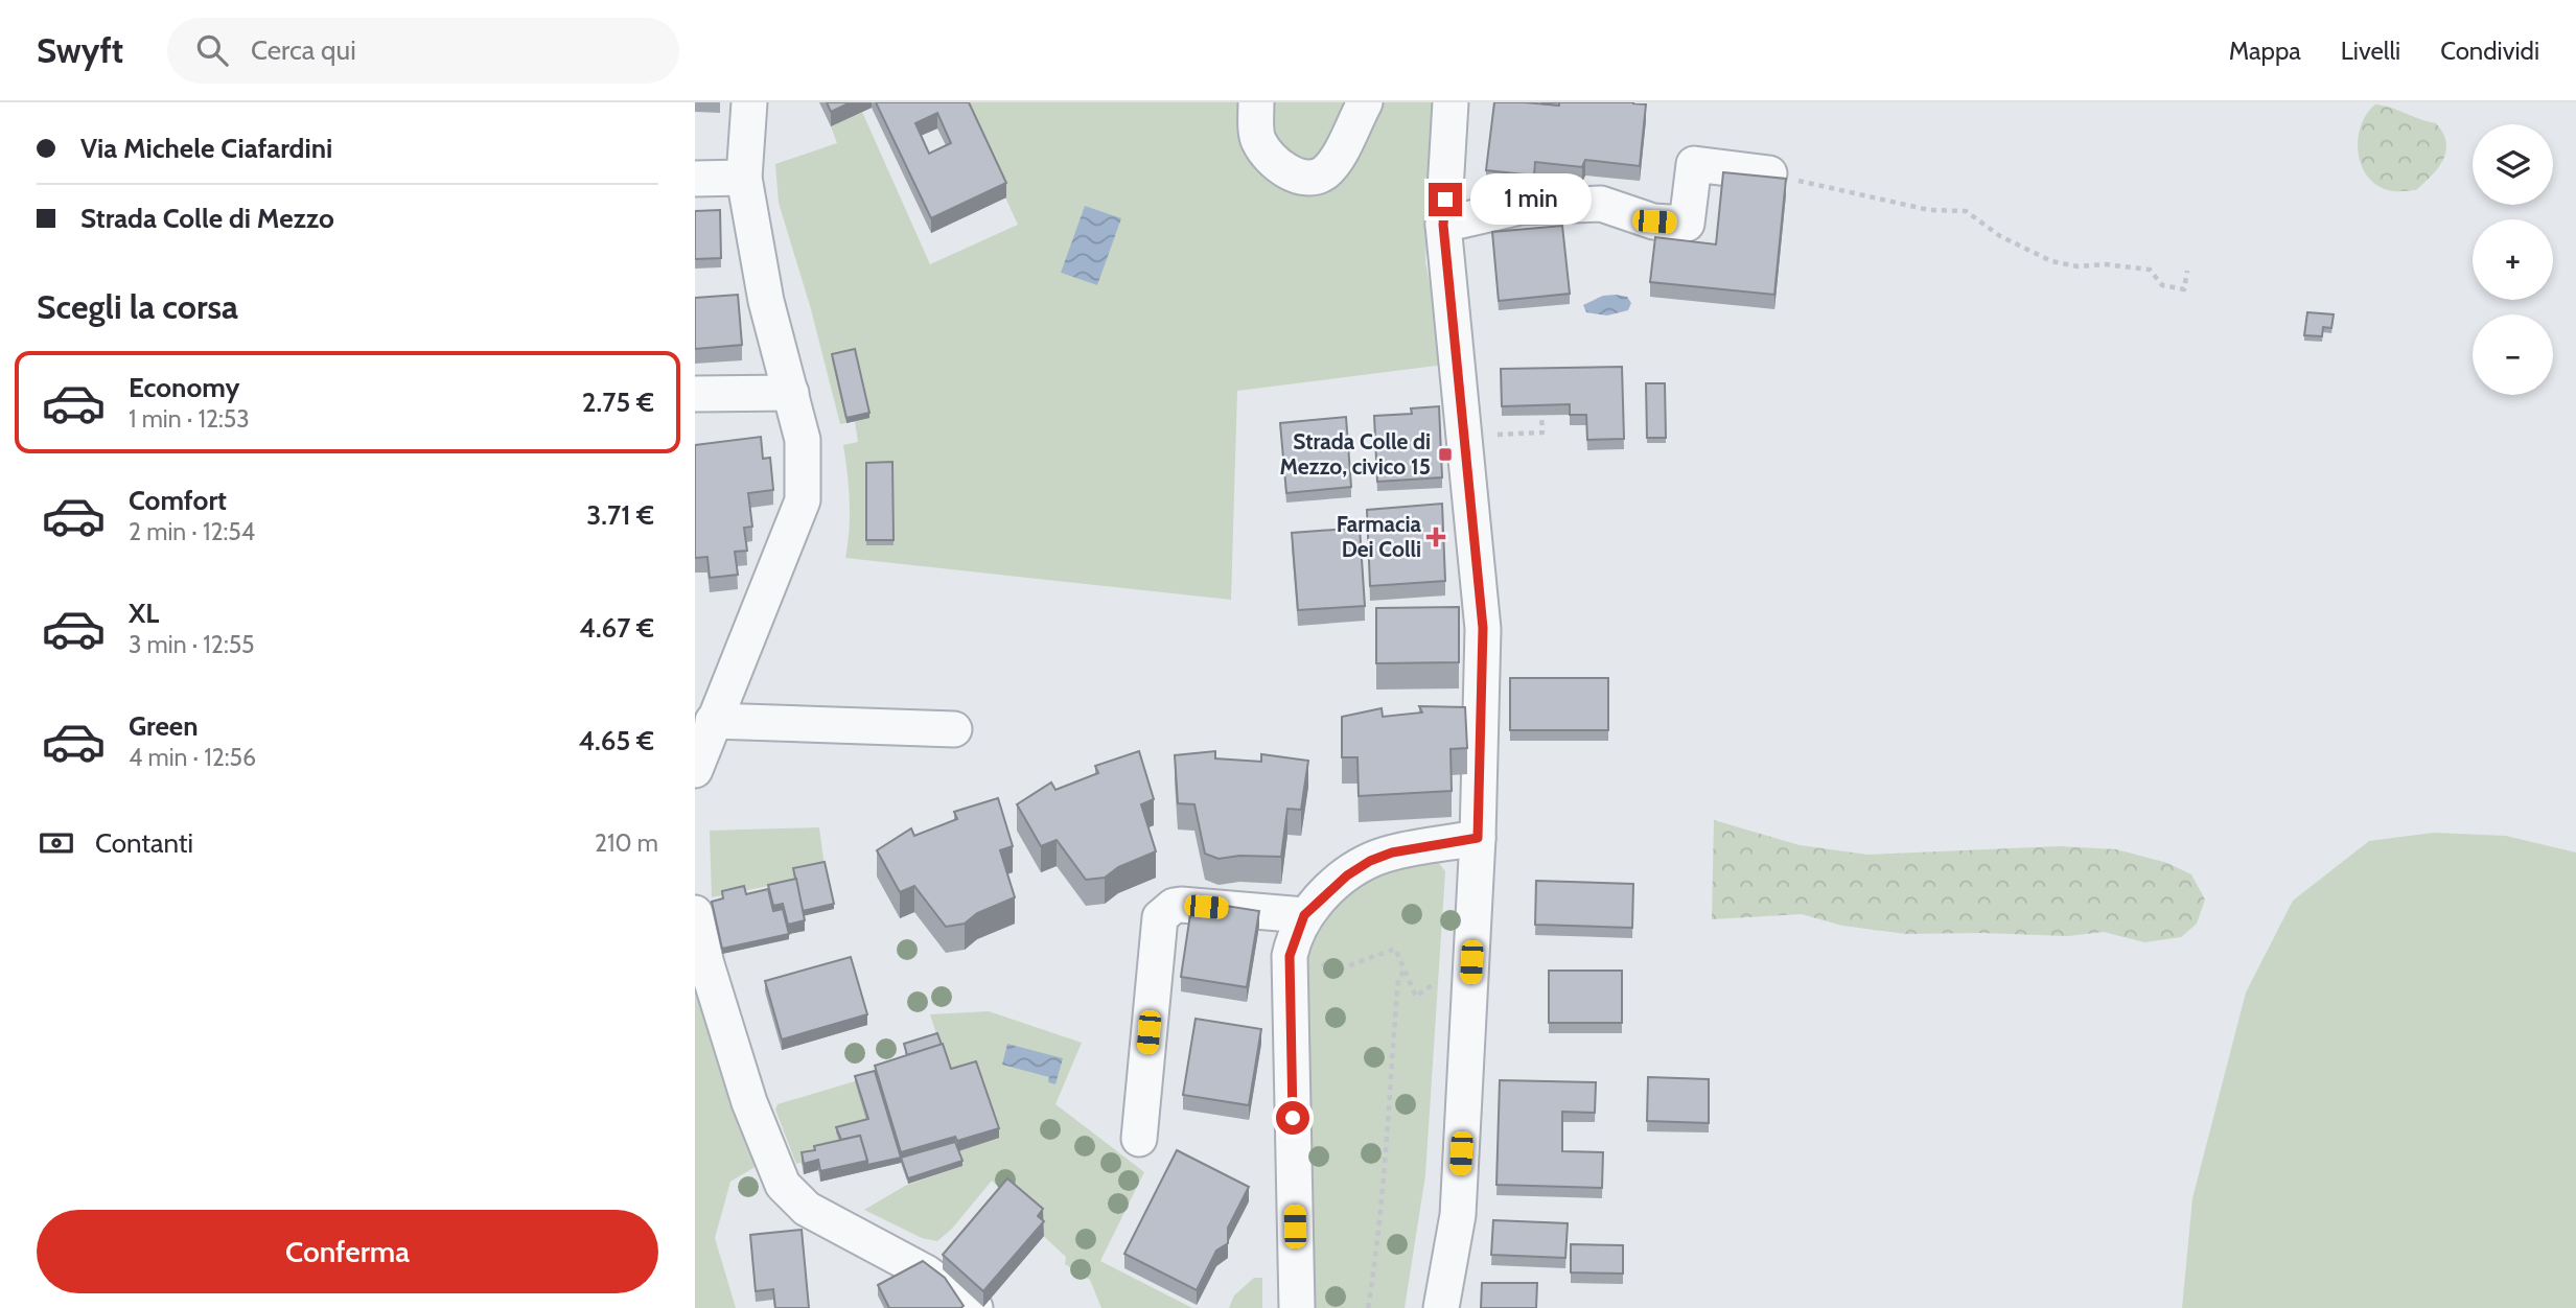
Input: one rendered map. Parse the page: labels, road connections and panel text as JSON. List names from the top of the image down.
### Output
{
  "places": {
    "transit": ["Strada Colle di Mezzo, civico 15"],
    "health": ["Farmacia Dei Colli"]
  },
  "page": {
    "header": "Swyft",
    "search": "Cerca qui",
    "nav": ["Mappa", "Livelli", "Condividi"],
    "banner": ["Via Michele Ciafardini", "Strada Colle di Mezzo"],
    "map_buttons": ["+", "−"],
    "bubble": "1 min",
    "heading": "Scegli la corsa",
    "list": [
      {
        "name": "Economy",
        "note": "1 min · 12:53",
        "value": "2.75 €"
      },
      {
        "name": "Comfort",
        "note": "2 min · 12:54",
        "value": "3.71 €"
      },
      {
        "name": "XL",
        "note": "3 min · 12:55",
        "value": "4.67 €"
      },
      {
        "name": "Green",
        "note": "4 min · 12:56",
        "value": "4.65 €"
      }
    ],
    "pay": ["Contanti", "210 m"],
    "buttons": "Conferma"
  }
}
